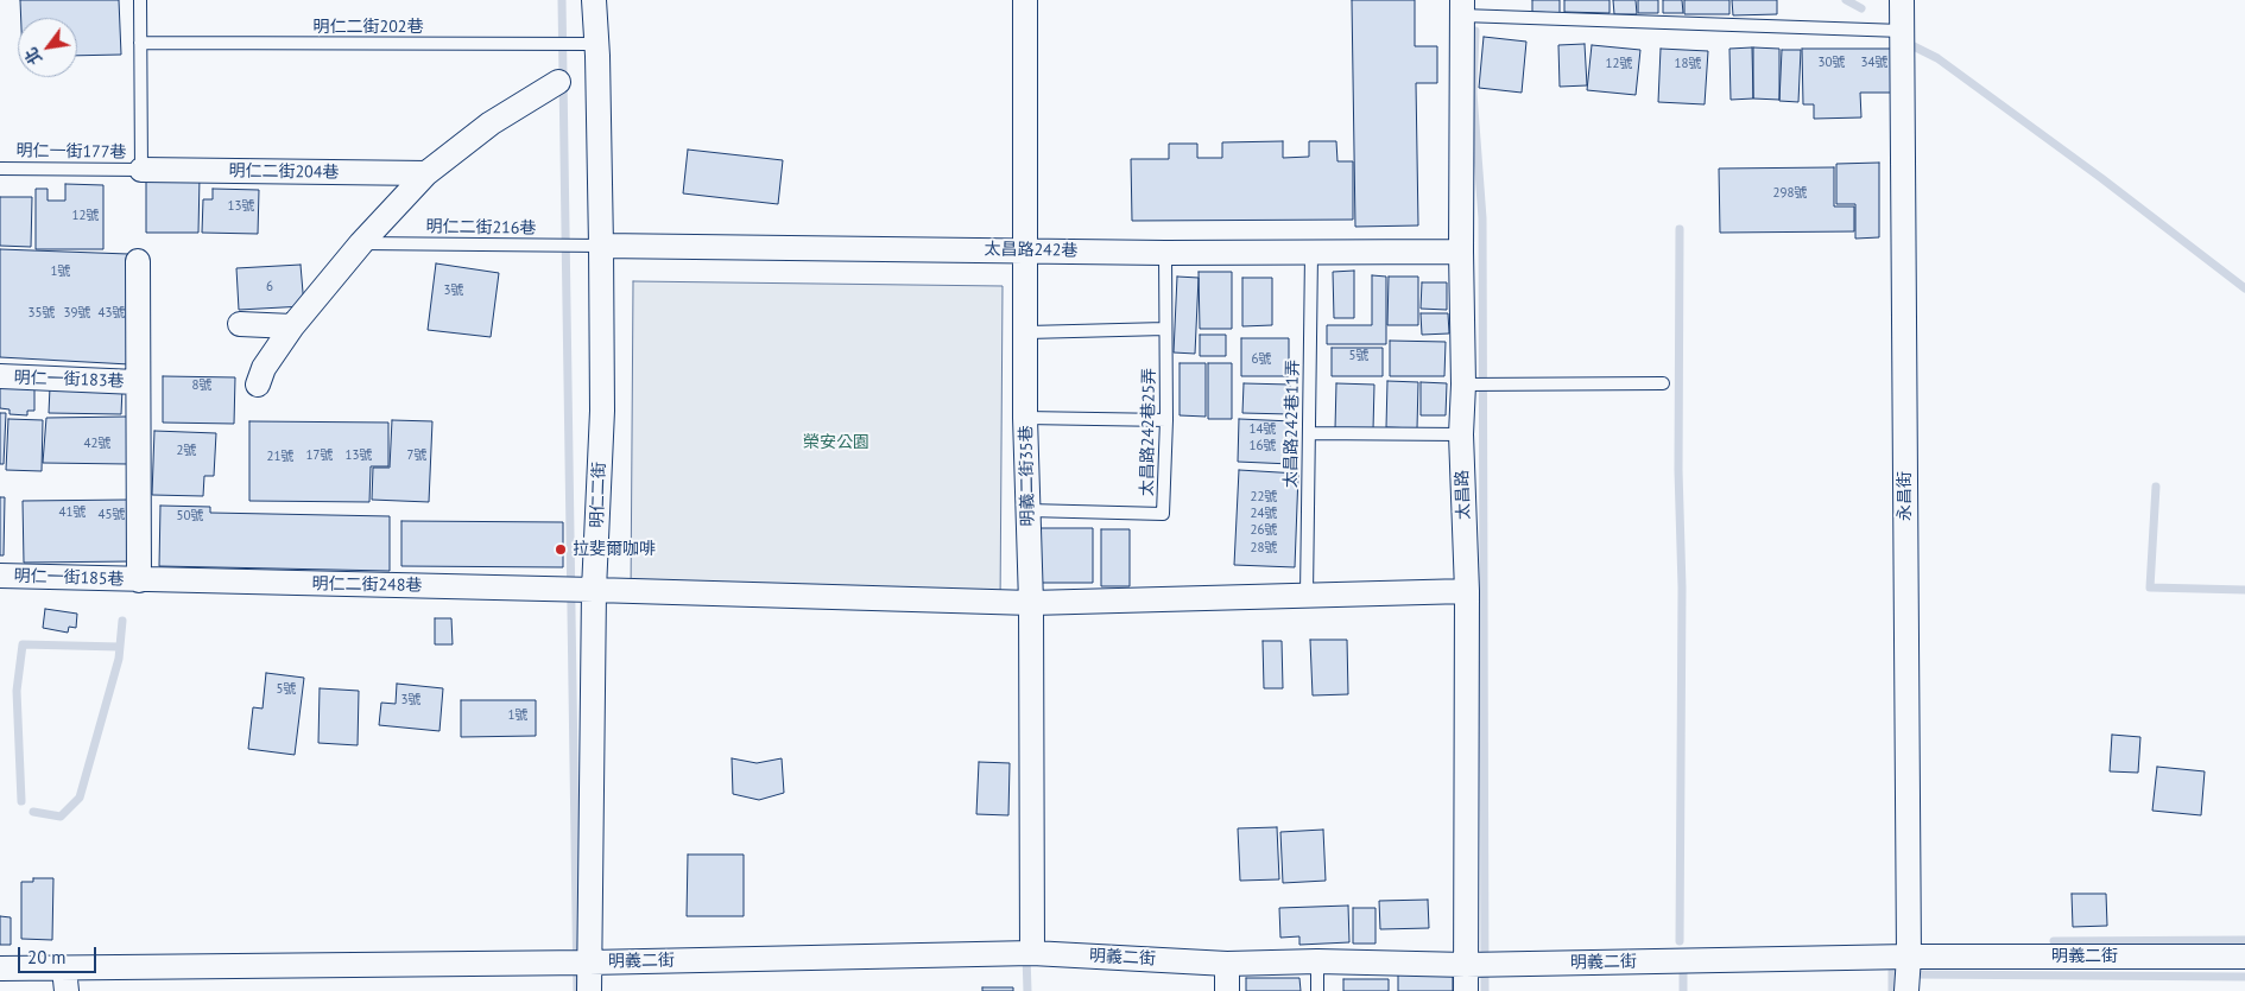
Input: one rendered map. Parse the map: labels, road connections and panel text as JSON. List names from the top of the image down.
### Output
{
  "streets": {
    "street": [
      "明仁二街204巷",
      "太昌路242巷",
      "明仁一街183巷",
      "明義二街35巷",
      "明仁二街",
      "太昌路",
      "永昌街",
      "明仁一街185巷",
      "明仁二街248巷",
      "明義二街"
    ],
    "lane": [
      "明仁二街202巷",
      "明仁一街177巷",
      "明仁二街216巷",
      "太昌路242巷11弄",
      "太昌路242巷25弄"
    ]
  },
  "crossings": [
    ["明仁二街202巷", "明仁二街"],
    ["明仁一街177巷", "明仁二街204巷"],
    ["明仁二街216巷", "太昌路242巷"],
    ["明仁二街216巷", "明仁二街"],
    ["太昌路242巷", "太昌路242巷11弄"],
    ["太昌路242巷", "太昌路242巷25弄"],
    ["太昌路242巷", "明義二街35巷"],
    ["太昌路242巷", "明仁二街"],
    ["太昌路242巷", "太昌路"],
    ["太昌路242巷11弄", "明仁二街248巷"],
    ["太昌路242巷25弄", "明義二街35巷"],
    ["明義二街35巷", "明仁二街248巷"],
    ["明義二街35巷", "明義二街"],
    ["明仁二街", "明仁二街248巷"],
    ["明仁二街", "明義二街"],
    ["太昌路", "明仁二街248巷"],
    ["太昌路", "明義二街"],
    ["永昌街", "明義二街"],
    ["明仁一街185巷", "明仁二街248巷"]
  ],
  "parks": ["榮安公園"],
  "places": ["拉斐爾咖啡"],
  "house_numbers": [
    "30號",
    "34號",
    "12號",
    "18號",
    "298號",
    "13號",
    "12號",
    "1號",
    "6",
    "3號",
    "35號",
    "39號",
    "43號",
    "5號",
    "6號",
    "8號",
    "14號",
    "42號",
    "16號",
    "2號",
    "17號",
    "13號",
    "7號",
    "21號",
    "22號",
    "41號",
    "24號",
    "45號",
    "50號",
    "26號",
    "28號",
    "5號",
    "3號",
    "1號"
  ],
  "scale_bar": "20 m",
  "north": "bottom left"
}
